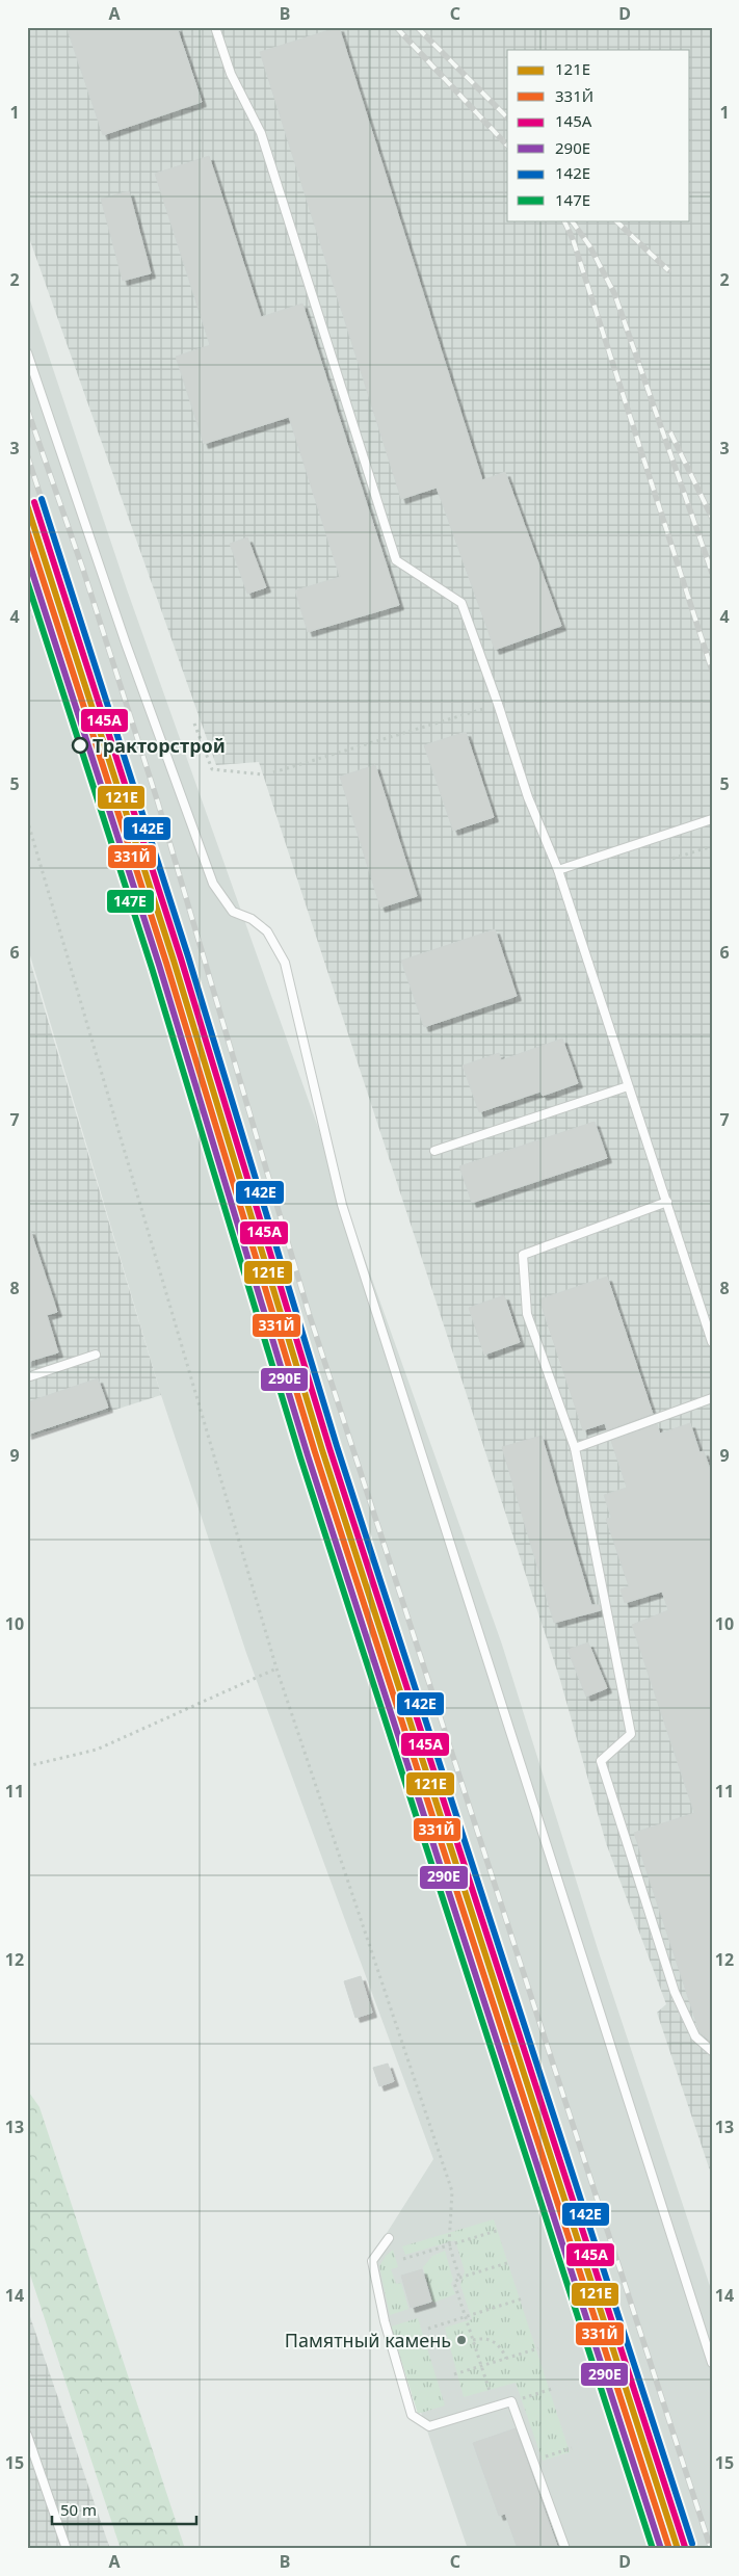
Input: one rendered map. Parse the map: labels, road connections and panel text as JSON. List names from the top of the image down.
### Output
{
  "places": ["Тракторстрой", "Памятный камень"],
  "lines": [
    "transit line 142Е",
    "transit line 145А",
    "transit line 121Е",
    "transit line 331Й",
    "transit line 290Е",
    "transit line 147Е"
  ],
  "legend": [
    "121Е",
    "331Й",
    "145А",
    "290Е",
    "142Е",
    "147Е"
  ],
  "scale_bar": "50 m",
  "grid": {
    "columns": [
      "A",
      "B",
      "C",
      "D"
    ],
    "rows": [
      "1",
      "2",
      "3",
      "4",
      "5",
      "6",
      "7",
      "8",
      "9",
      "10",
      "11",
      "12",
      "13",
      "14",
      "15"
    ]
  }
}
